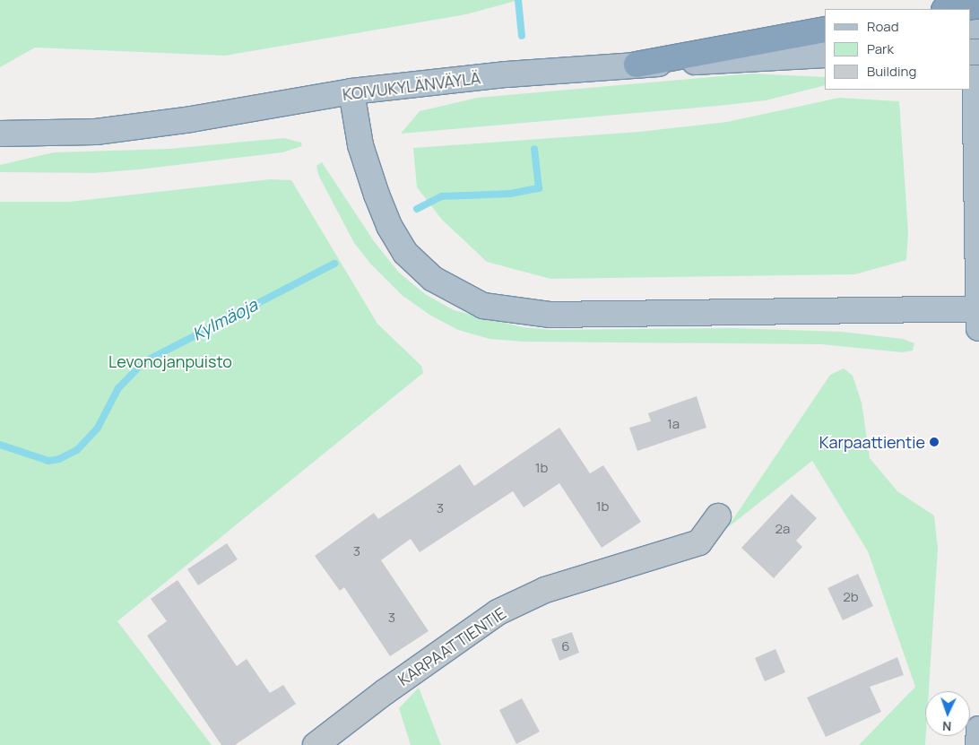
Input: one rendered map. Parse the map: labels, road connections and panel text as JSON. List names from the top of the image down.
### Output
{
  "streets": {
    "main road": ["KOIVUKYLÄNVÄYLÄ"],
    "street": ["KARPAATTIENTIE"]
  },
  "water": ["Kylmäoja"],
  "parks": ["Levonojanpuisto"],
  "places": ["Karpaattientie"],
  "house_numbers": [
    "1a",
    "1b",
    "1b",
    "3",
    "2a",
    "3",
    "2b",
    "3",
    "6"
  ],
  "legend": ["Road", "Park", "Building"],
  "north": "bottom"
}
